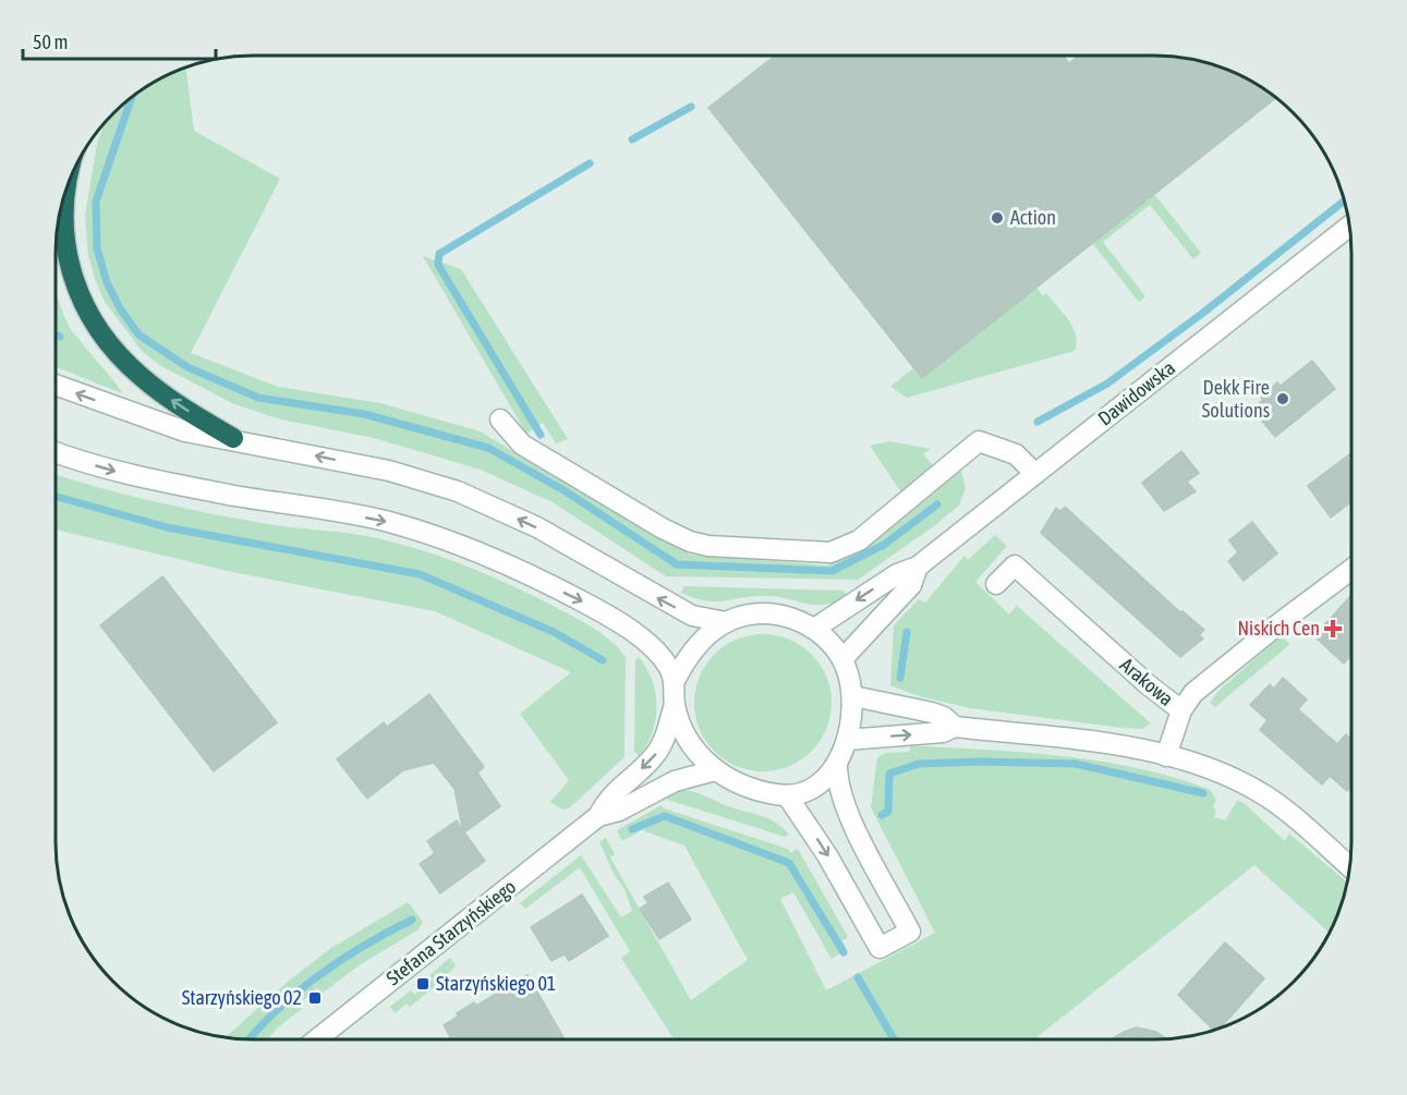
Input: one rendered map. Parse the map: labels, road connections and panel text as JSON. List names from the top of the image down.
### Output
{
  "streets": {
    "street": ["Dawidowska", "Arakowa", "Stefana Starzyńskiego"]
  },
  "crossings": [
    ["Dawidowska", "Stefana Starzyńskiego"]
  ],
  "places": {
    "other": ["Action", "Dekk Fire Solutions"],
    "health": ["Niskich Cen"],
    "transit": ["Starzyńskiego 01", "Starzyńskiego 02"]
  },
  "scale_bar": "50 m"
}
